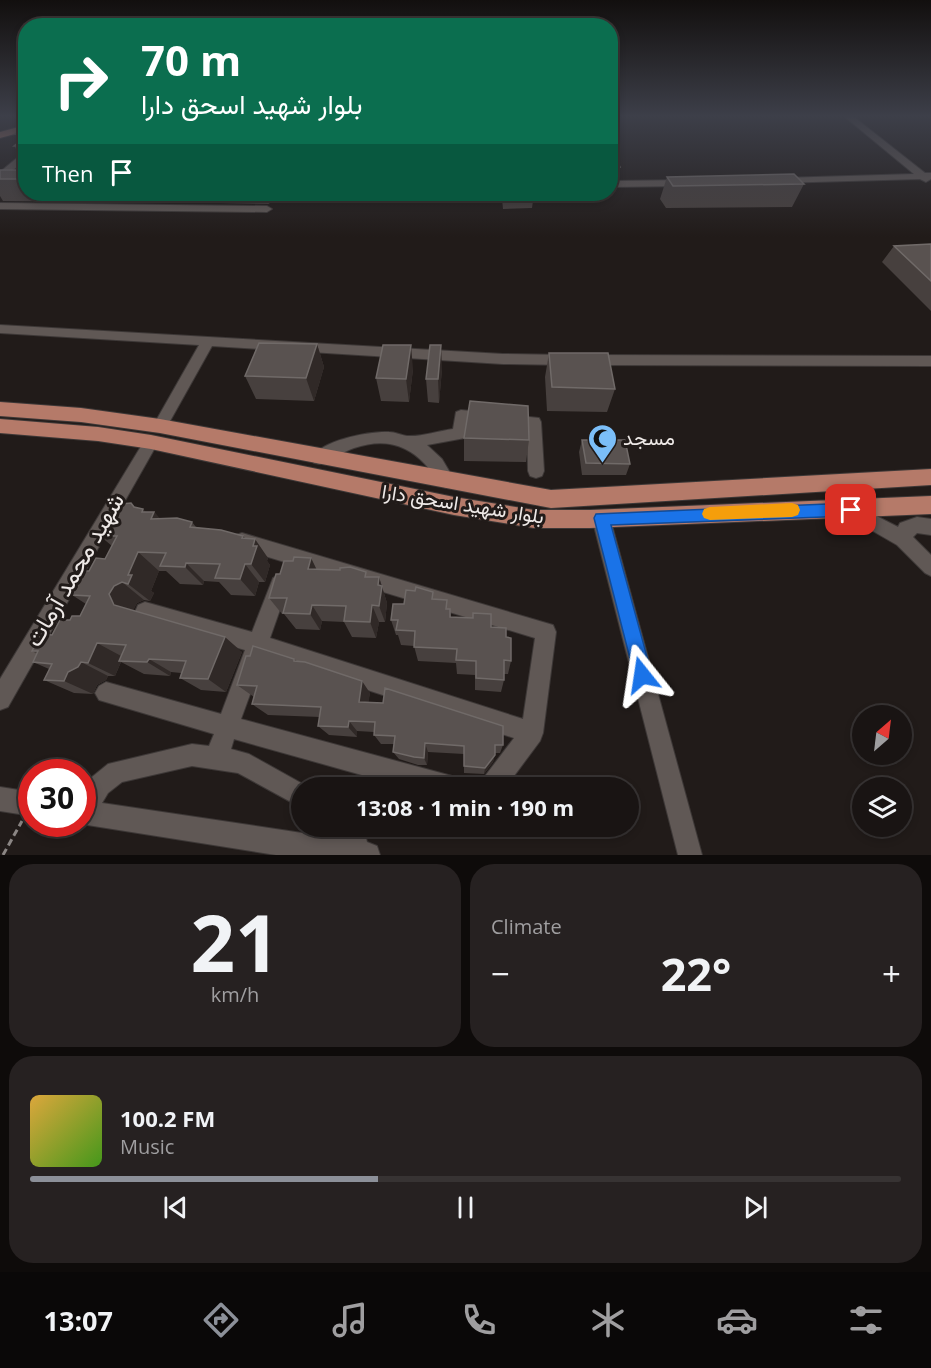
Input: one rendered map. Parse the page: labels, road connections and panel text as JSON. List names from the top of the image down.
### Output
{
  "streets": {
    "main road": ["بلوار شهید اسحق دارا"],
    "street": ["شهید محمد آرمات"]
  },
  "crossings": [
    ["بلوار شهید اسحق دارا", "شهید محمد آرمات"]
  ],
  "places": {
    "mosque": ["مسجد"]
  },
  "north": "top right",
  "page": {
    "turn": ["70 m", "بلوار شهید اسحق دارا"],
    "then": "Then",
    "limit": "30",
    "trip": "13:08 · 1 min · 190 m",
    "tile": [
      ["21", "km/h"],
      "Climate"
    ],
    "heat": ["−", "22°", "+"],
    "song": ["100.2 FM", "Music"],
    "tabs": "13:07"
  }
}
